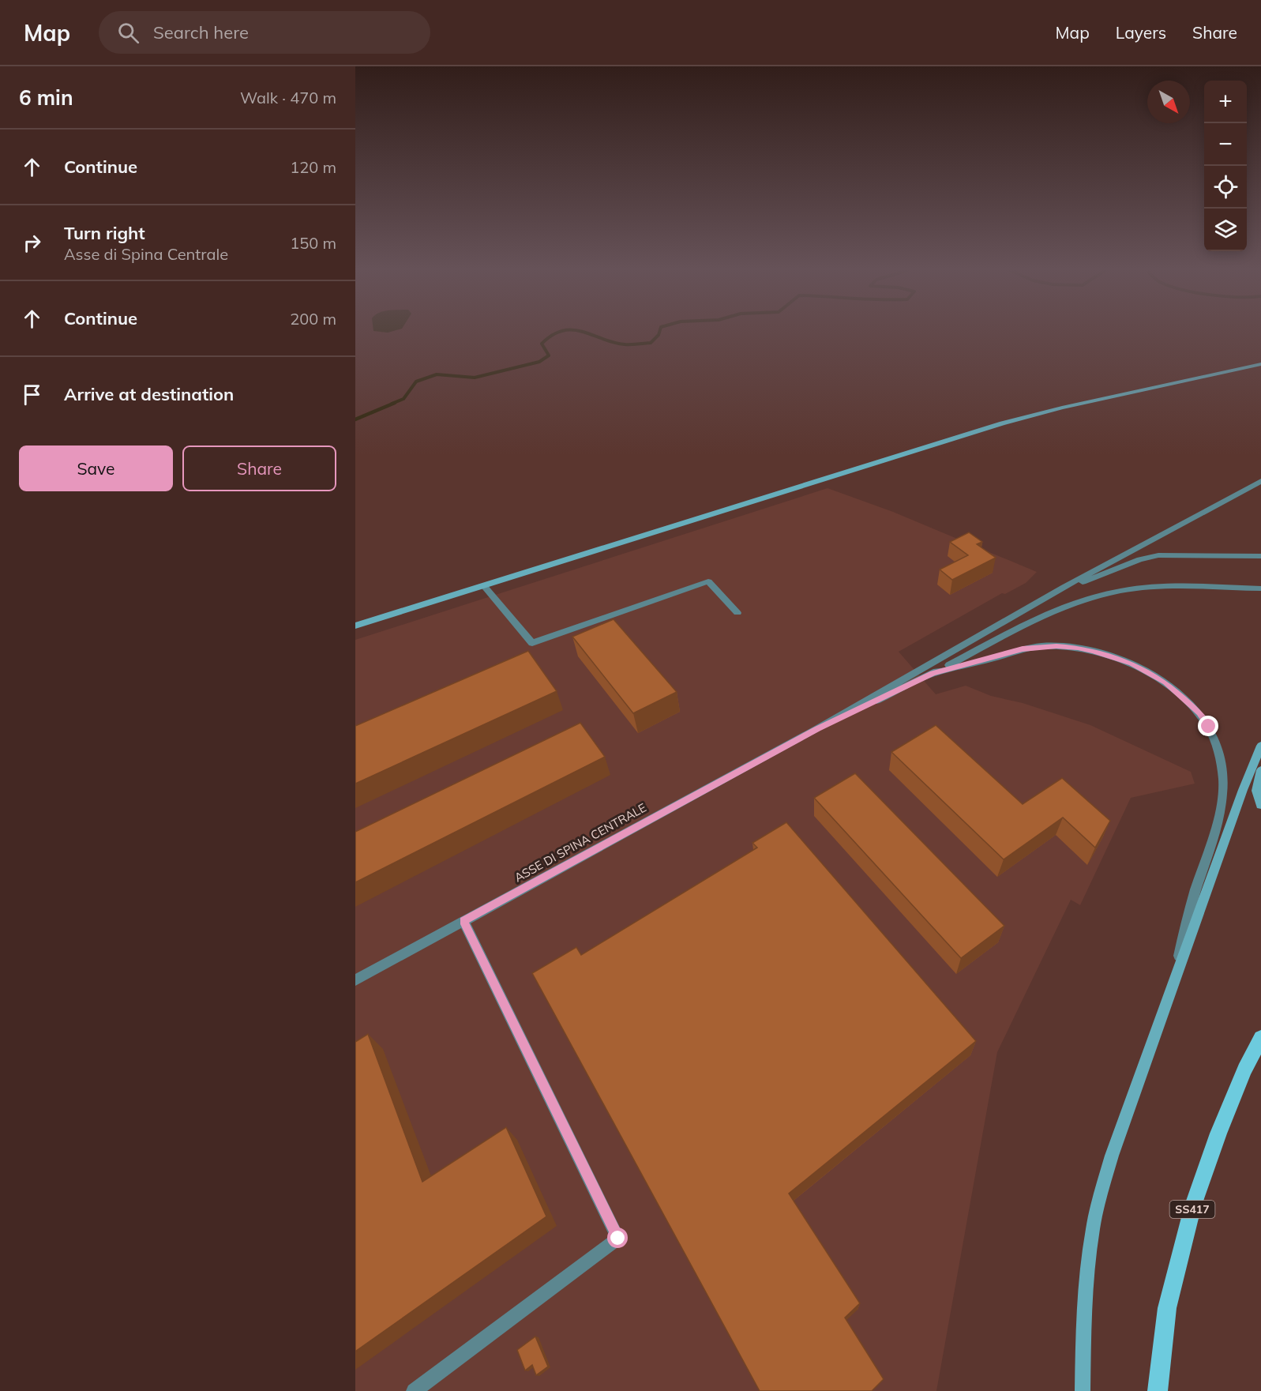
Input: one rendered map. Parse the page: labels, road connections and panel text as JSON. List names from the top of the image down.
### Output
{
  "streets": {
    "main road": ["SS417"],
    "street": ["ASSE DI SPINA CENTRALE"]
  },
  "north": "bottom right",
  "page": {
    "header": "Map",
    "search": "Search here",
    "nav": ["Map", "Layers", "Share"],
    "heading": ["6 min", "Walk · 470 m"],
    "map_buttons": ["+", "−"],
    "list": [
      ["Continue", "120 m"],
      ["Turn right", "Asse di Spina Centrale", "150 m"],
      ["Continue", "200 m"],
      "Arrive at destination"
    ],
    "buttons": ["Save", "Share"]
  }
}
